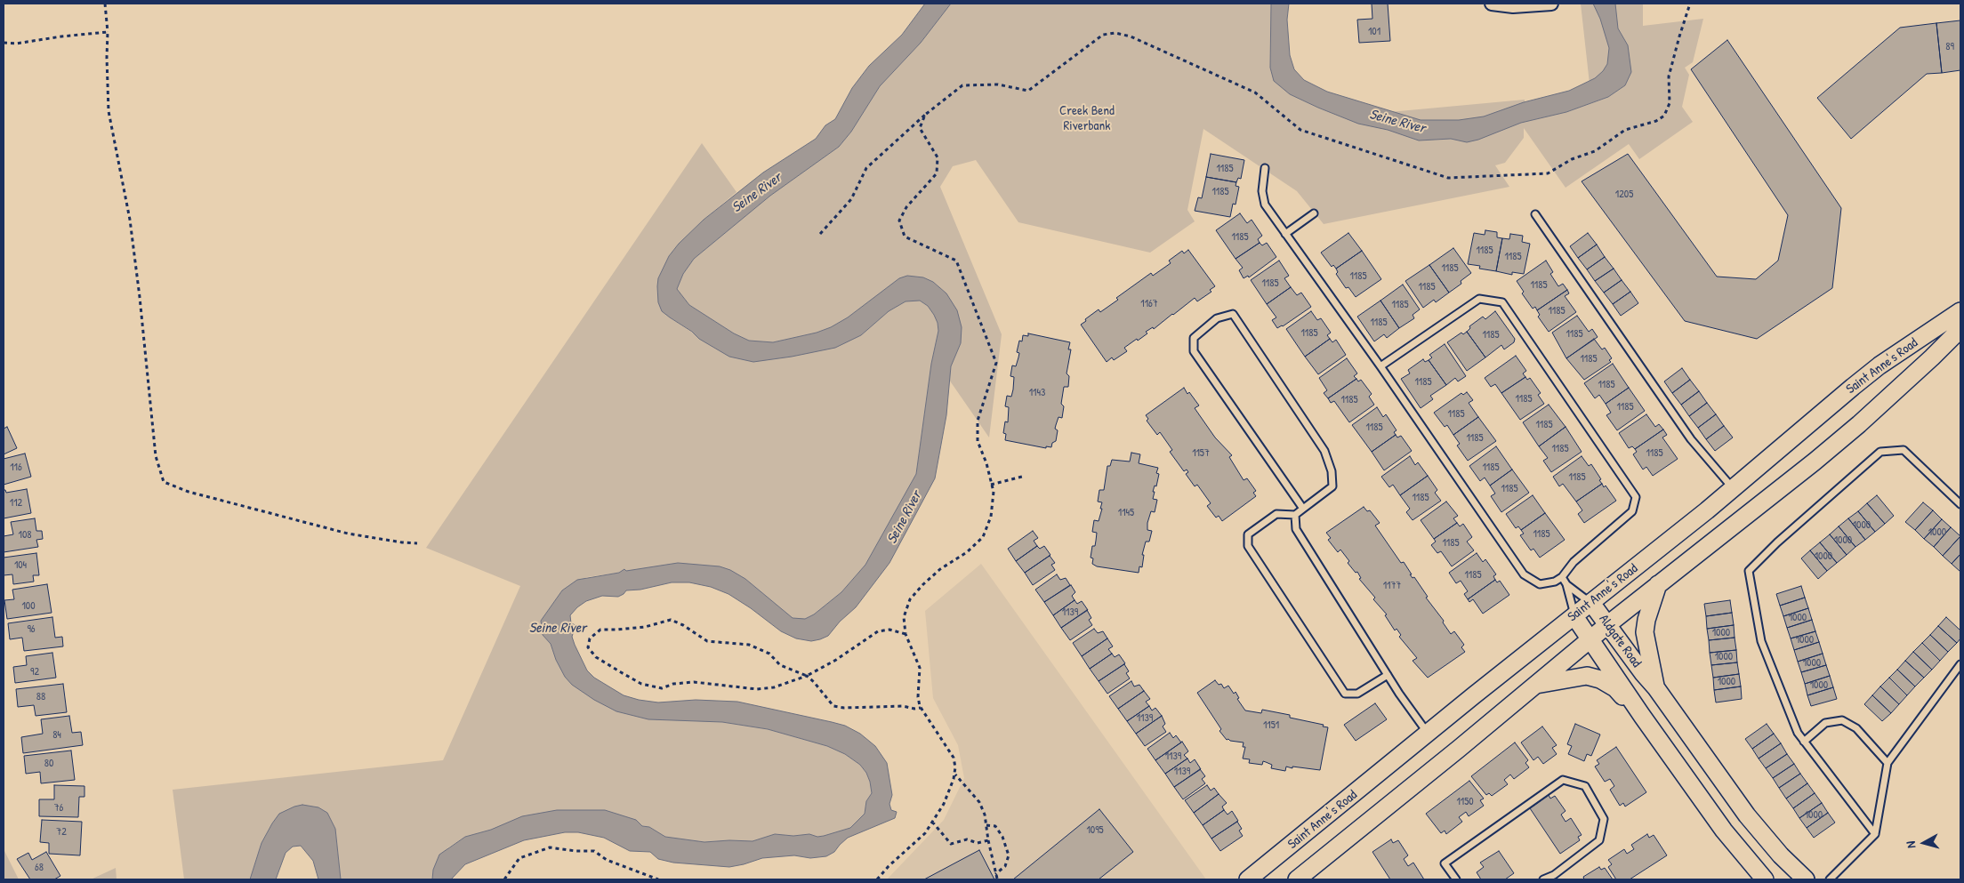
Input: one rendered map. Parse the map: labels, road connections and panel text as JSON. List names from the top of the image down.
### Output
{
  "streets": {
    "main road": ["Saint Anne's Road", "Aldgate Road"]
  },
  "crossings": [
    ["Saint Anne's Road", "Aldgate Road"]
  ],
  "water": ["Seine River"],
  "parks": ["Creek Bend Riverbank"],
  "house_numbers": [
    "101",
    "89",
    "1185",
    "1185",
    "1205",
    "1185",
    "1185",
    "1185",
    "1185",
    "1185",
    "1185",
    "1185",
    "1185",
    "1167",
    "1185",
    "1185",
    "1185",
    "1185",
    "1185",
    "1185",
    "1185",
    "1185",
    "1185",
    "1143",
    "1185",
    "1185",
    "1185",
    "1185",
    "1185",
    "1185",
    "1185",
    "1185",
    "1157",
    "1185",
    "116",
    "1185",
    "1185",
    "1185",
    "1185",
    "112",
    "1145",
    "1000",
    "1000",
    "1185",
    "108",
    "1000",
    "1185",
    "1000",
    "104",
    "1185",
    "1177",
    "100",
    "1139",
    "1000",
    "96",
    "1000",
    "1000",
    "1000",
    "1000",
    "92",
    "1000",
    "1000",
    "88",
    "1139",
    "1151",
    "84",
    "1139",
    "80",
    "1139",
    "1150",
    "76",
    "1000",
    "1095",
    "72",
    "68"
  ],
  "north": "left"
}
